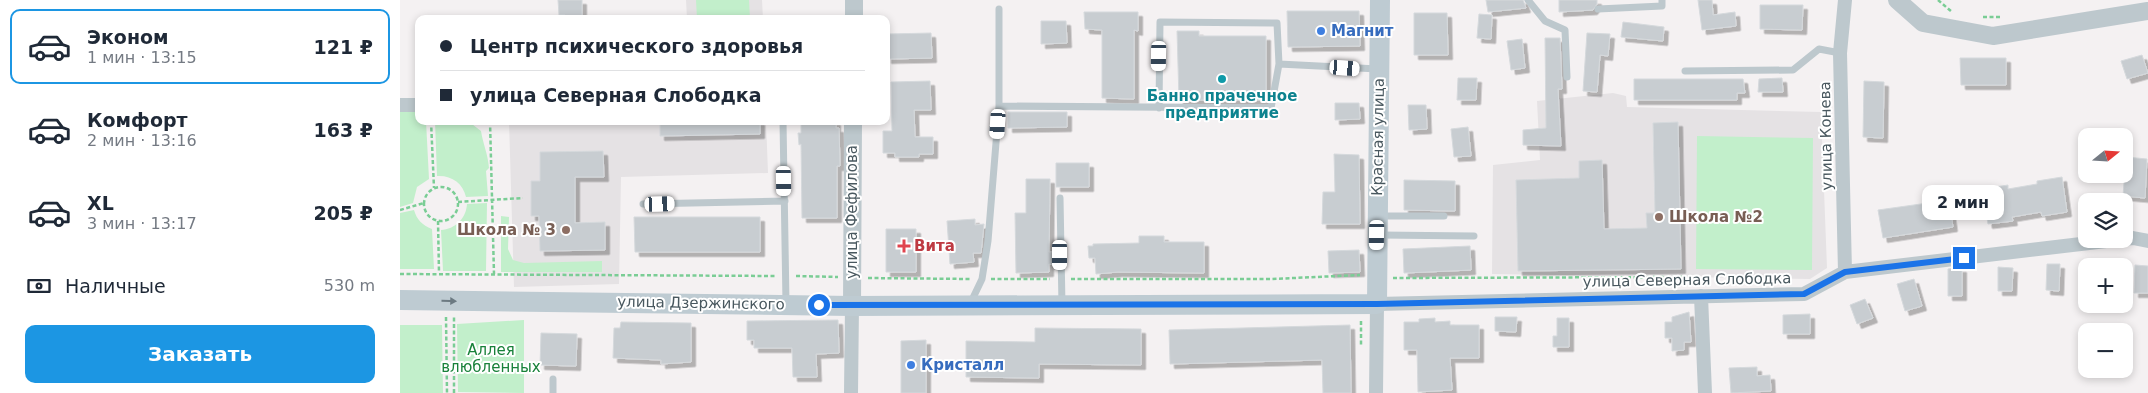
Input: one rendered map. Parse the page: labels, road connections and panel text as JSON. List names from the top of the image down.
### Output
{
  "streets": {
    "main road": ["Красная улица", "улица Дзержинского"],
    "street": ["улица Конева", "улица Фефилова", "улица Северная Слободка"]
  },
  "crossings": [
    ["улица Конева", "улица Северная Слободка"],
    ["Красная улица", "улица Дзержинского"],
    ["улица Фефилова", "улица Дзержинского"],
    ["улица Северная Слободка", "улица Дзержинского"]
  ],
  "parks": ["Аллея влюбленных"],
  "places": {
    "other": [
      "Магнит",
      "Банно прачечное предприятие",
      "Школа №2",
      "Школа № 3",
      "Кристалл"
    ],
    "health": ["Вита"]
  },
  "north": "right",
  "page": {
    "list": [
      {
        "name": "Эконом",
        "note": "1 мин · 13:15",
        "value": "121 ₽"
      },
      {
        "name": "Комфорт",
        "note": "2 мин · 13:16",
        "value": "163 ₽"
      },
      {
        "name": "XL",
        "note": "3 мин · 13:17",
        "value": "205 ₽"
      }
    ],
    "banner": ["Центр психического здоровья", "улица Северная Слободка"],
    "map_buttons": ["+", "−"],
    "bubble": "2 мин",
    "pay": ["Наличные", "530 m"],
    "buttons": "Заказать"
  }
}
